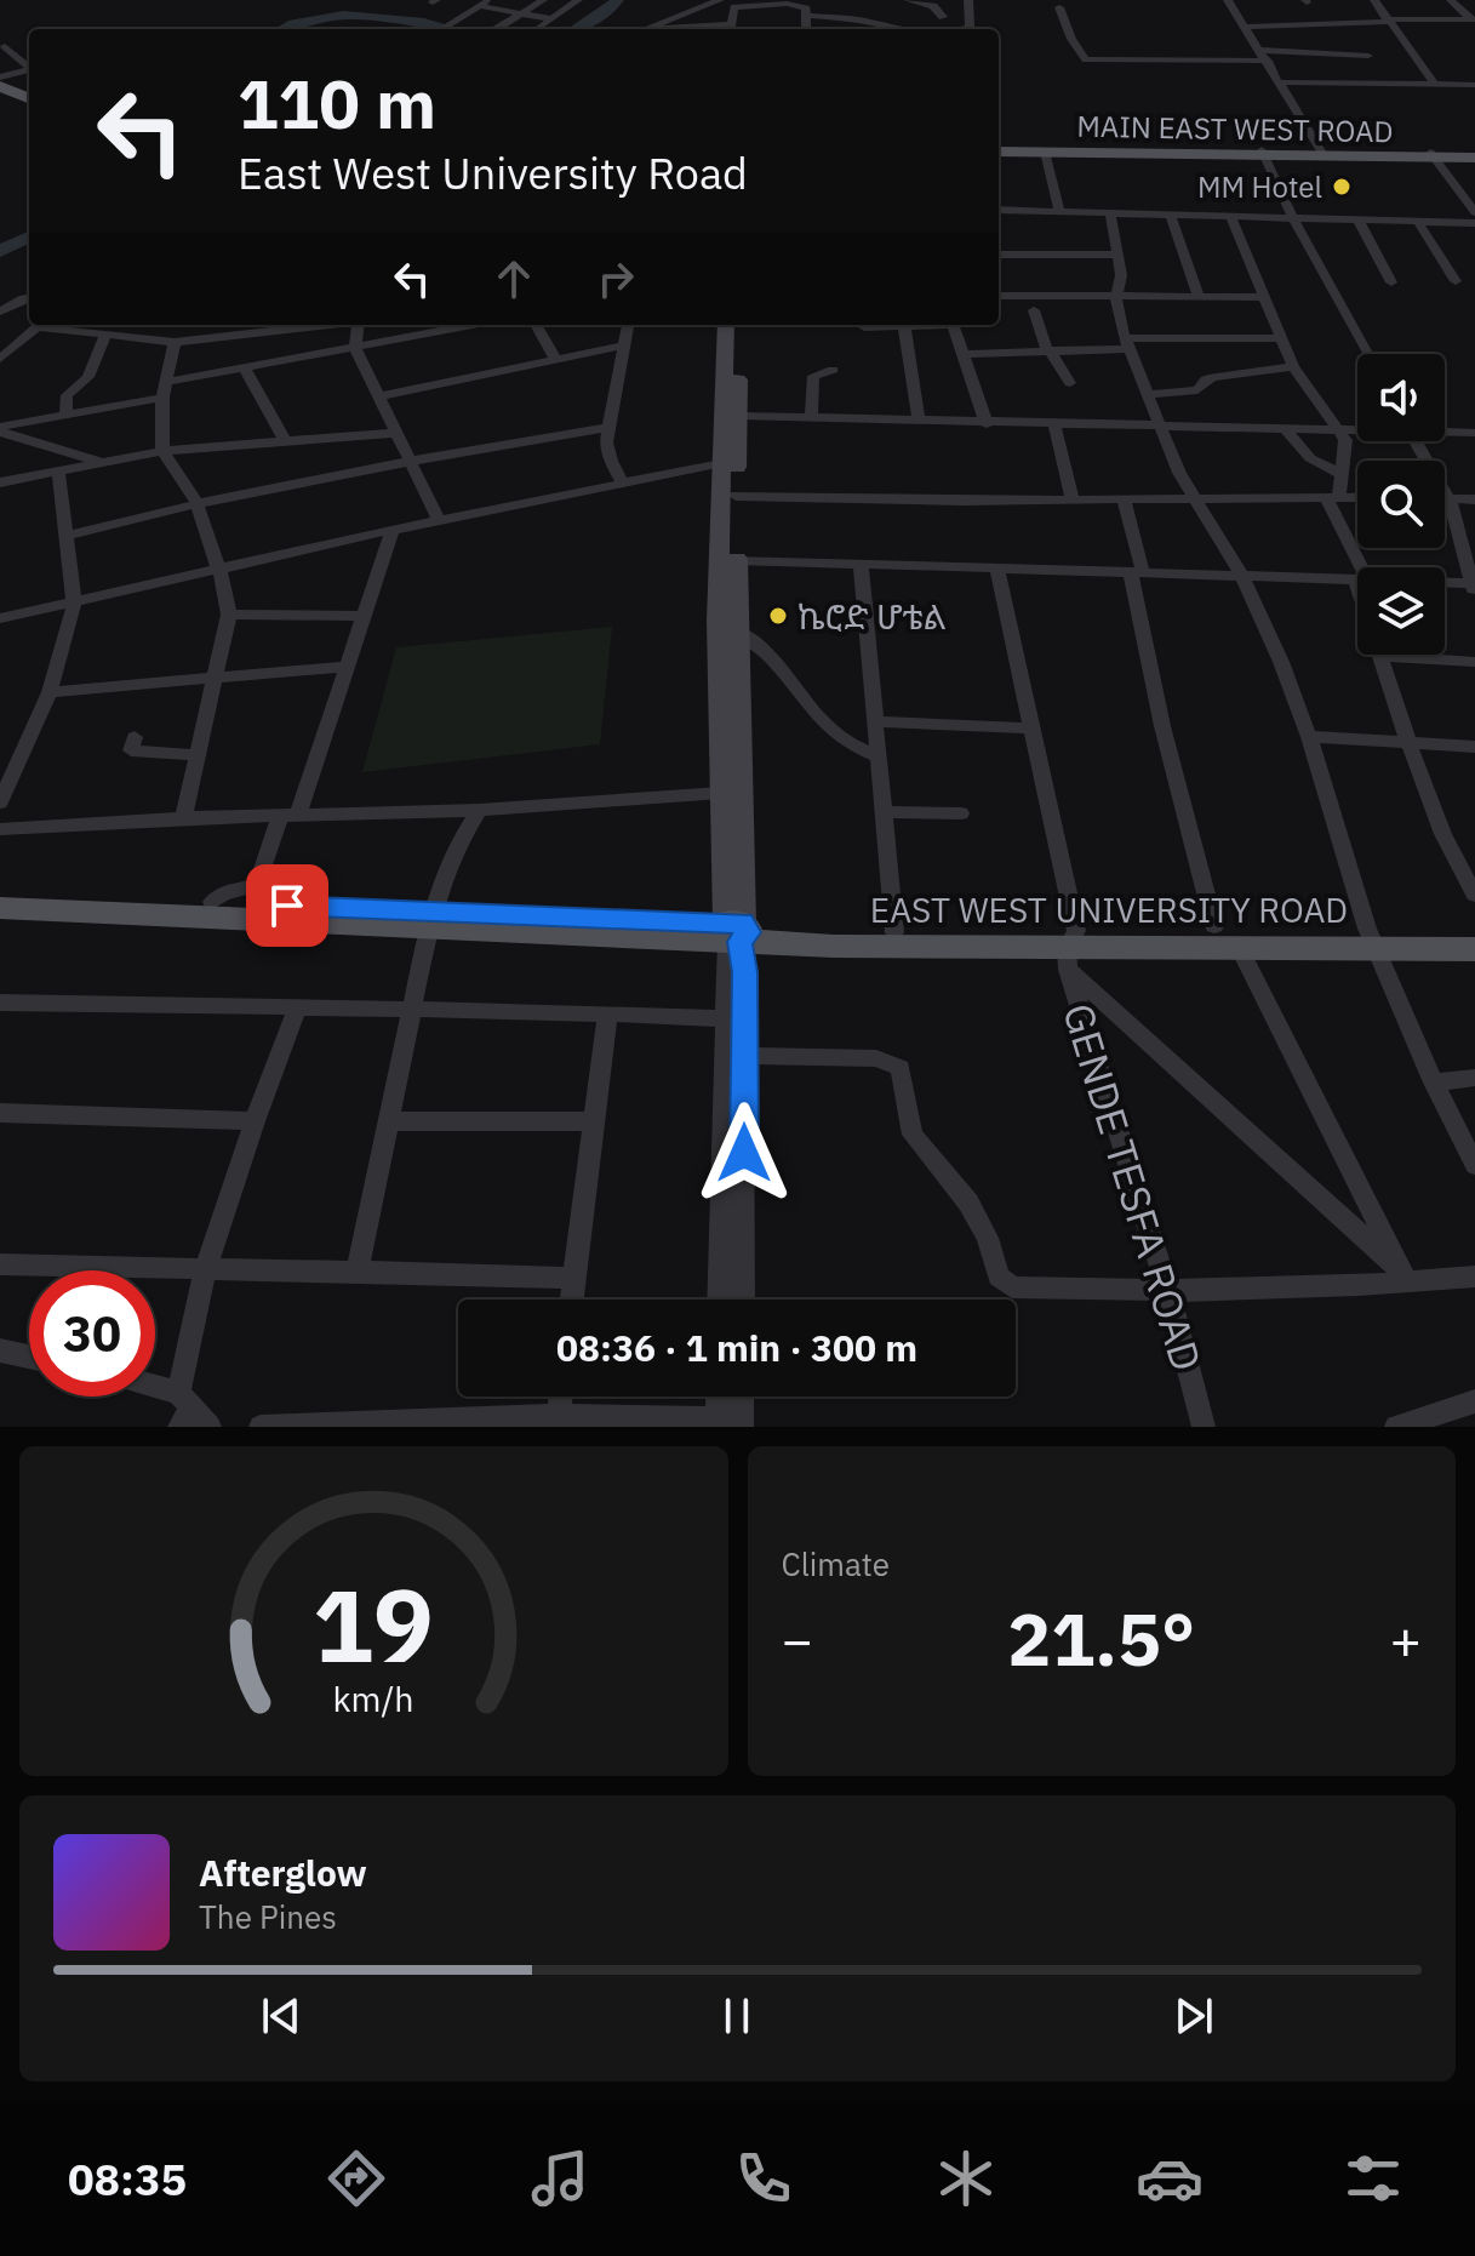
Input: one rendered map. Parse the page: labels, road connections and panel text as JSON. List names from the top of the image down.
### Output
{
  "streets": {
    "main road": ["MAIN EAST WEST ROAD", "EAST WEST UNIVERSITY ROAD"],
    "street": ["GENDE TESFA ROAD"]
  },
  "crossings": [
    ["EAST WEST UNIVERSITY ROAD", "GENDE TESFA ROAD"]
  ],
  "places": ["MM Hotel", "ኬሮድ ሆቴል"],
  "page": {
    "turn": ["110 m", "East West University Road"],
    "limit": "30",
    "trip": "08:36 · 1 min · 300 m",
    "tile": "Climate",
    "heat": ["−", "21.5°", "+"],
    "song": ["Afterglow", "The Pines"],
    "tabs": "08:35",
    "gauge": ["19", "km/h"]
  }
}
